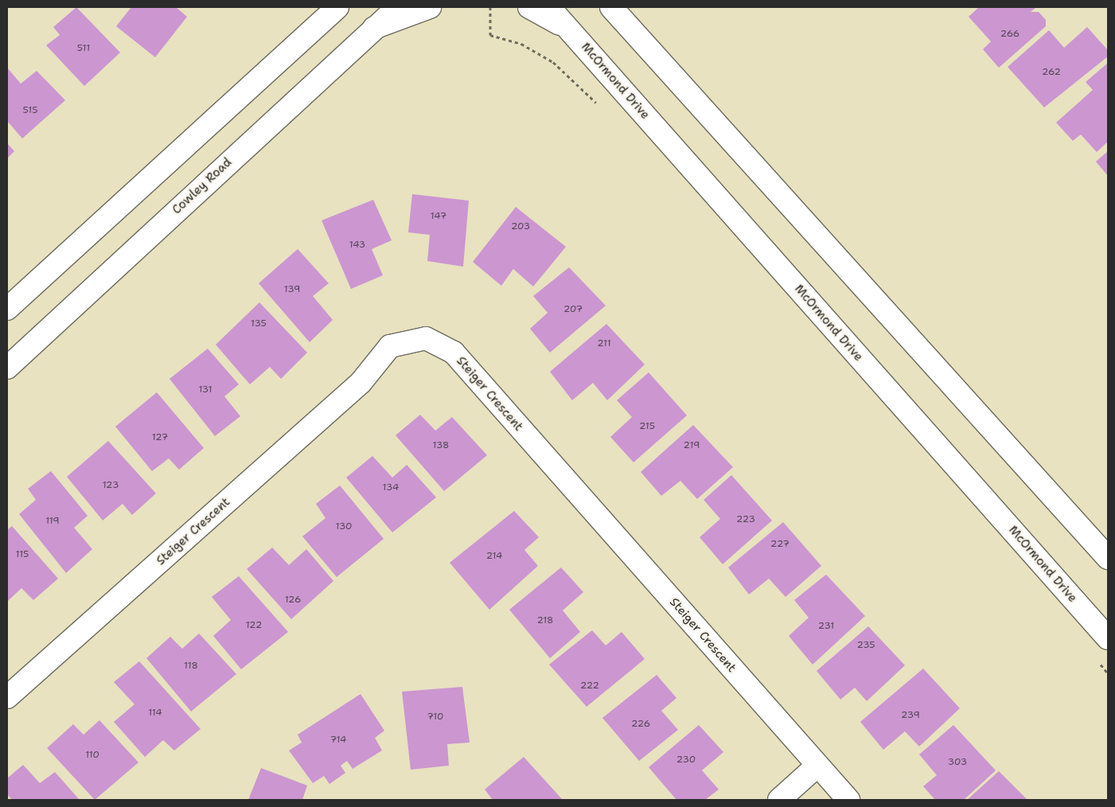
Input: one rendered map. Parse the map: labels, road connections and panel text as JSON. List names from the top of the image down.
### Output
{
  "streets": {
    "street": ["McOrmond Drive", "Cowley Road", "Steiger Crescent"]
  },
  "house_numbers": [
    "266",
    "511",
    "262",
    "515",
    "147",
    "203",
    "143",
    "139",
    "207",
    "135",
    "211",
    "131",
    "215",
    "127",
    "138",
    "219",
    "123",
    "134",
    "223",
    "119",
    "130",
    "227",
    "115",
    "214",
    "126",
    "218",
    "122",
    "231",
    "235",
    "118",
    "222",
    "114",
    "239",
    "710",
    "226",
    "714",
    "110",
    "230",
    "303"
  ]
}
